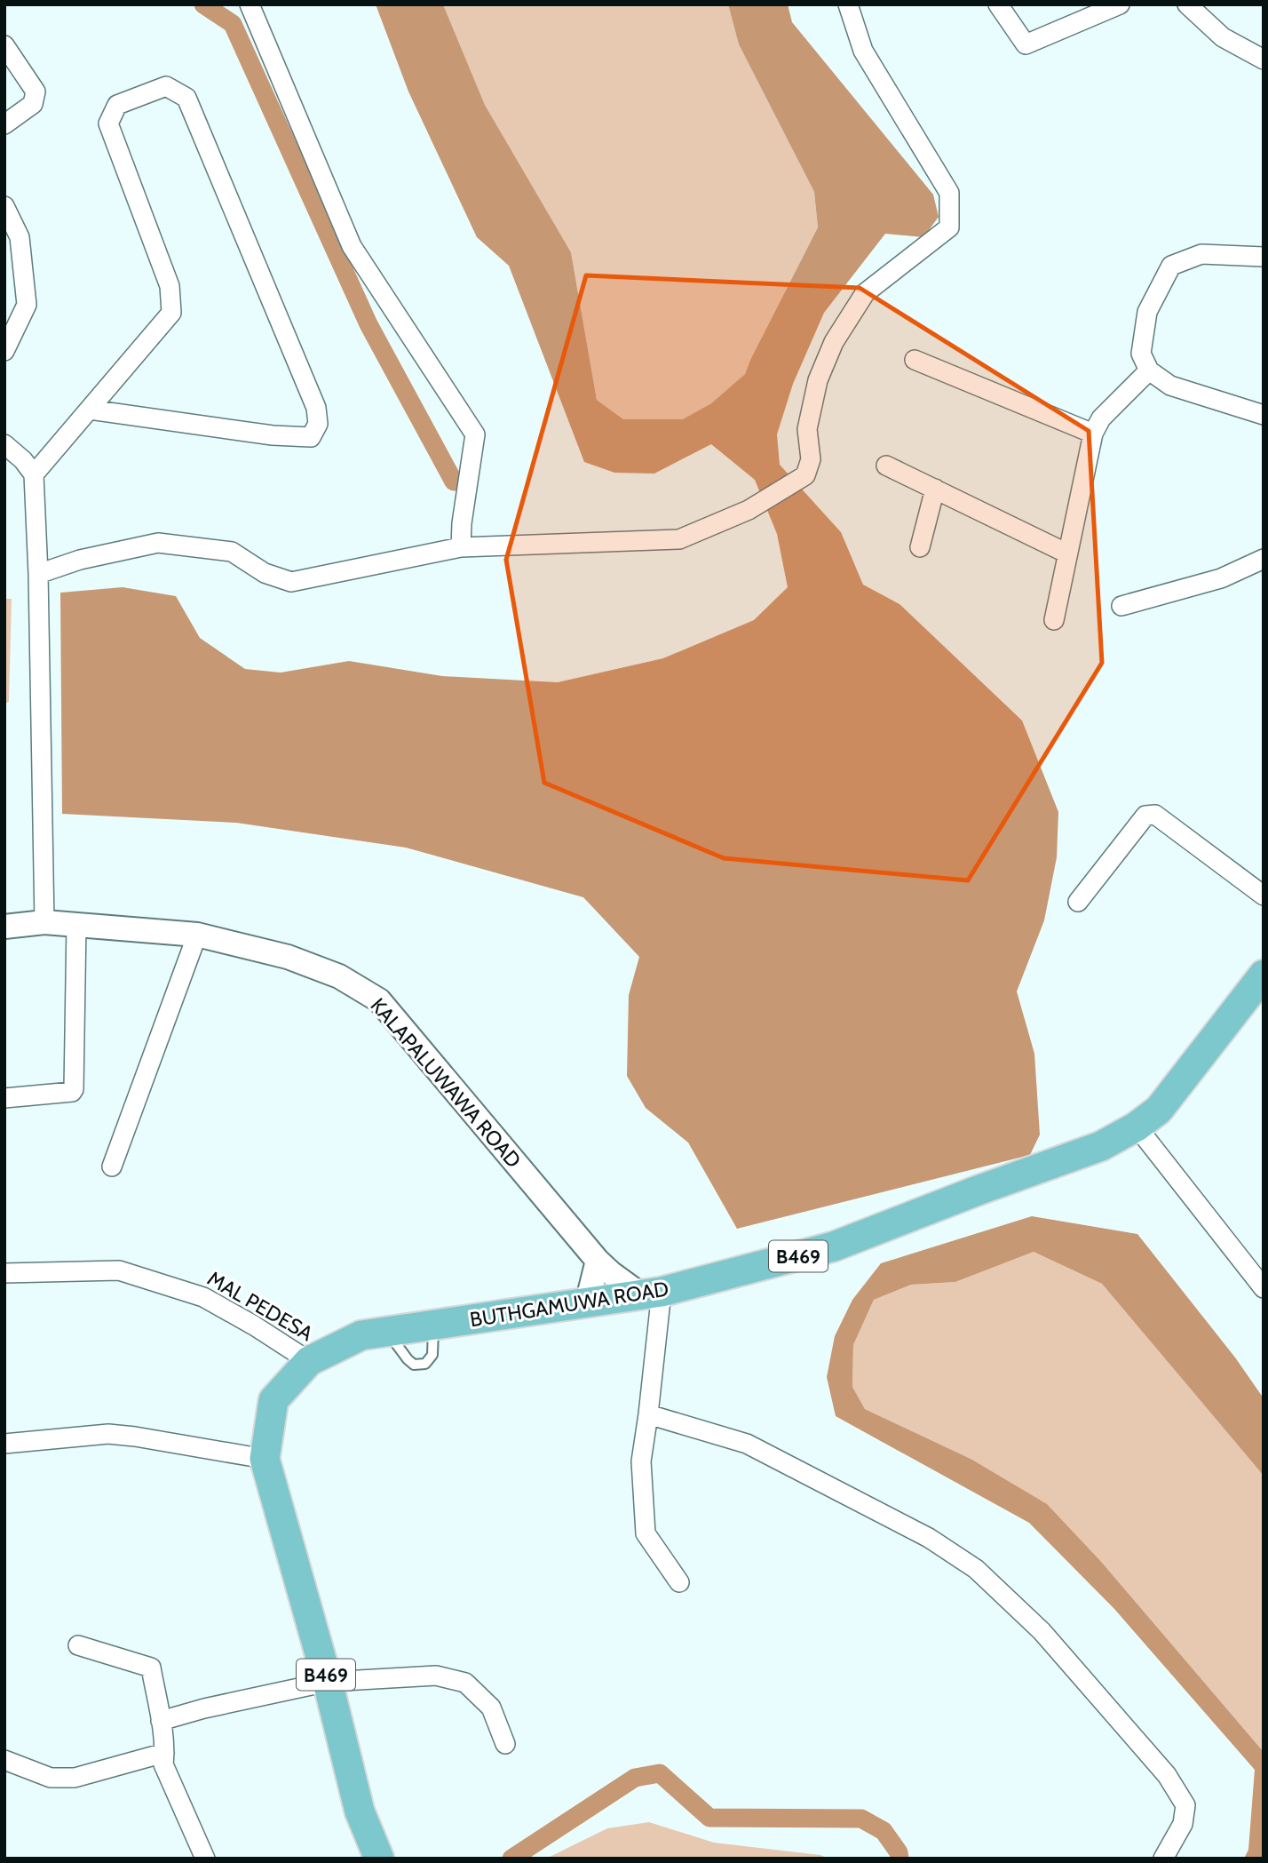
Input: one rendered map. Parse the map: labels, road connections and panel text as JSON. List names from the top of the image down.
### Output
{
  "streets": {
    "main road": ["B469", "BUTHGAMUWA ROAD"],
    "street": ["KALAPALUWAWA ROAD", "MAL PEDESA"]
  },
  "crossings": [
    ["KALAPALUWAWA ROAD", "BUTHGAMUWA ROAD"],
    ["BUTHGAMUWA ROAD", "MAL PEDESA"]
  ]
}
